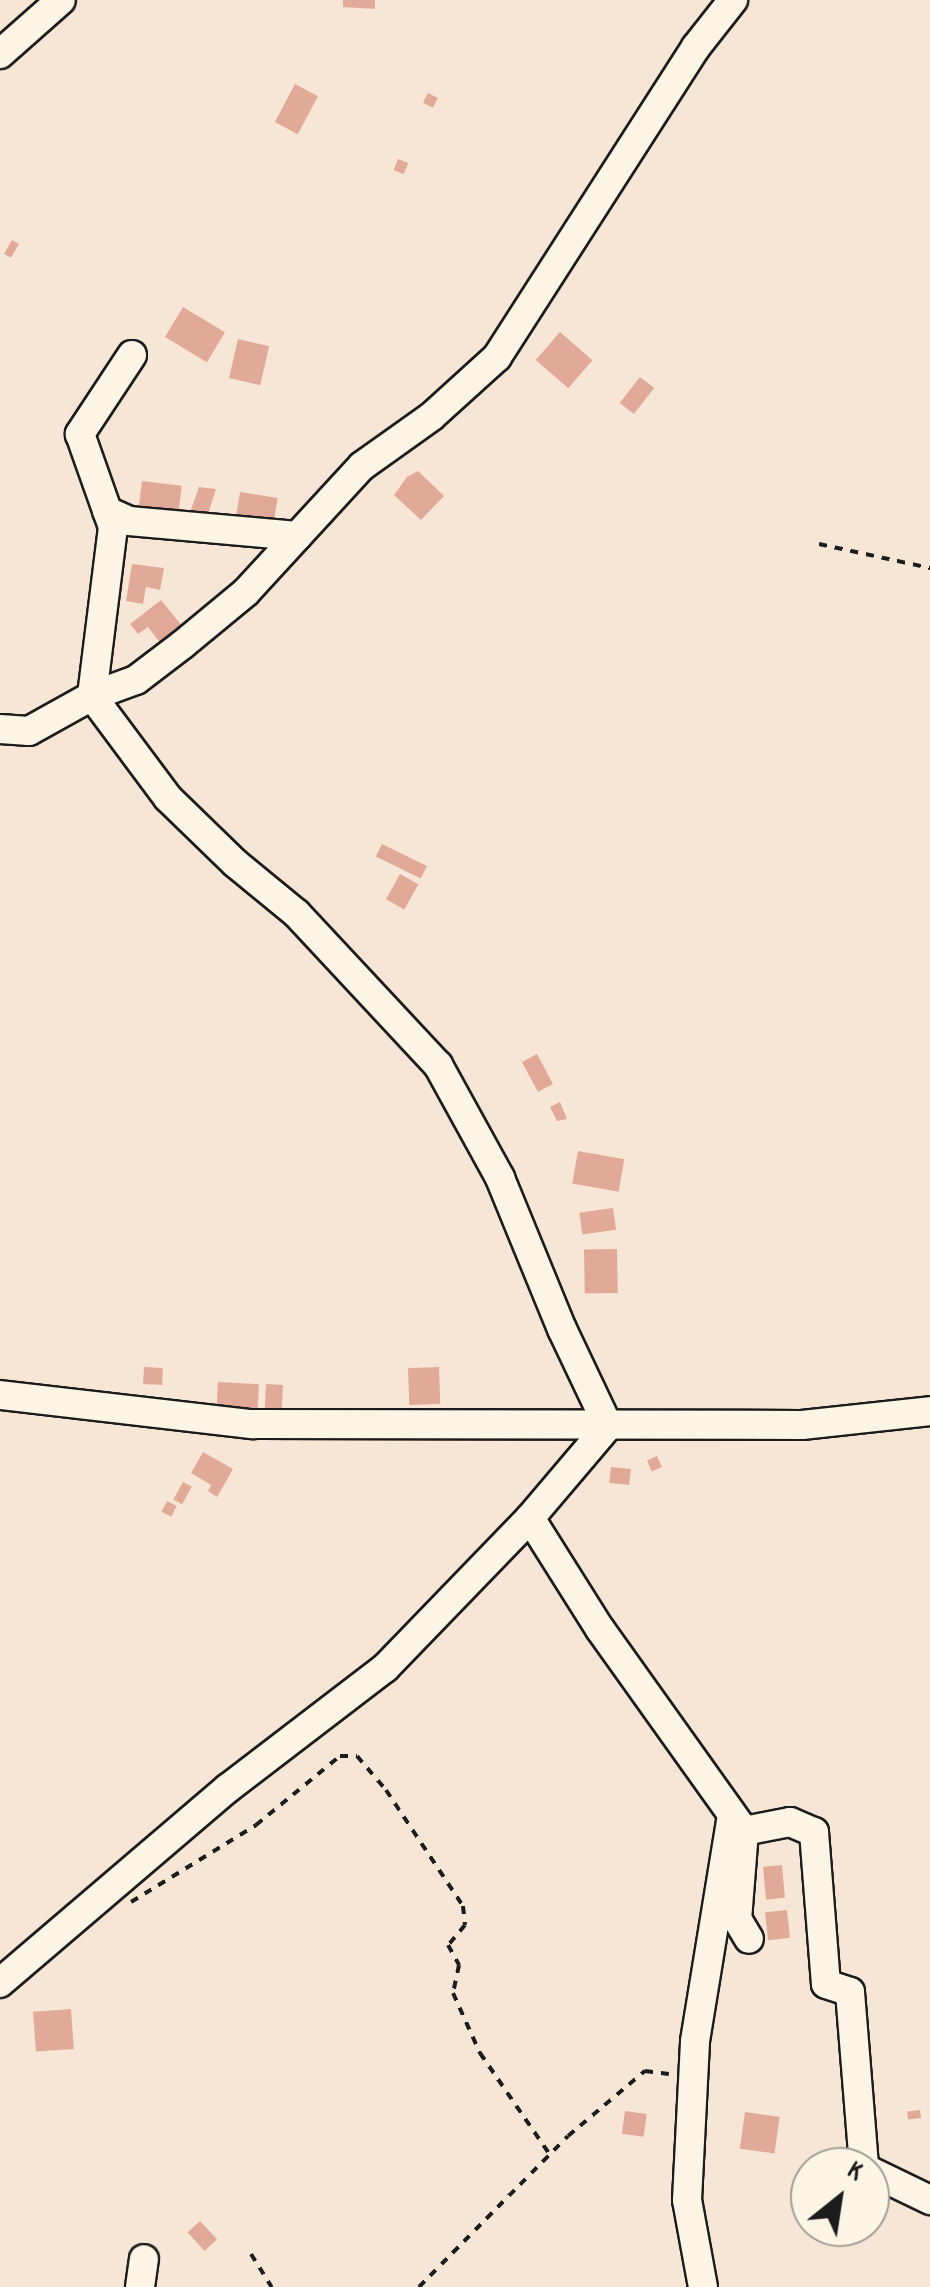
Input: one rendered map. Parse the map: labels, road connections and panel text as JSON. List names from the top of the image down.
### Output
{
  "north": "top right"
}
